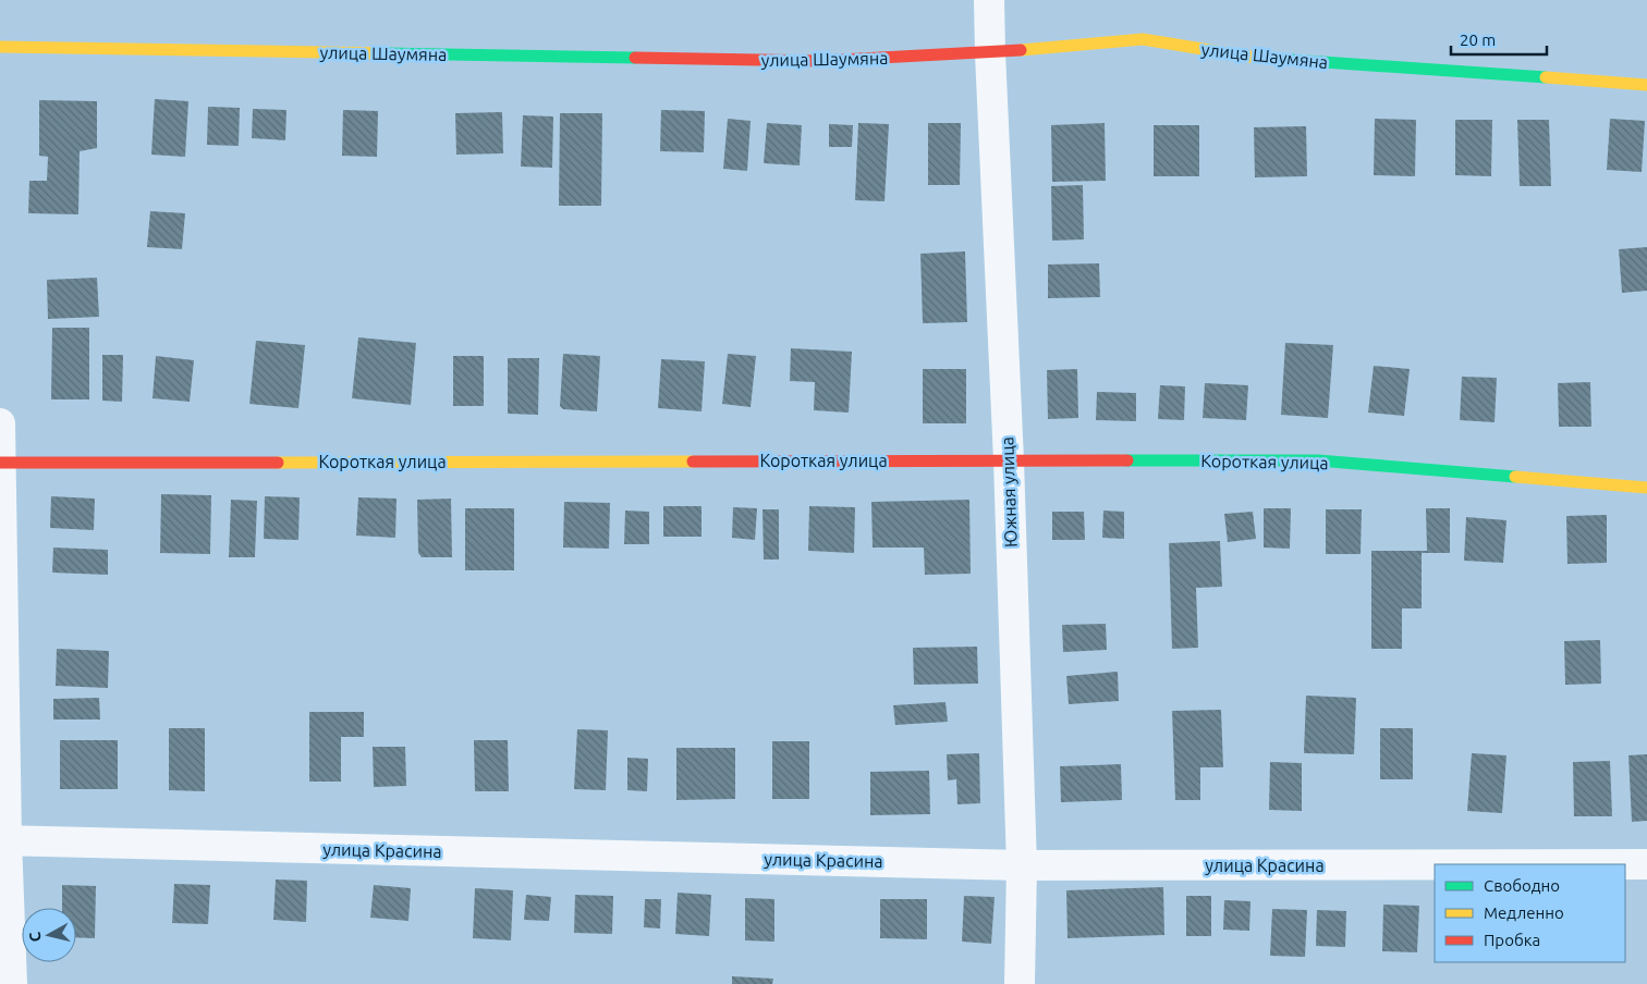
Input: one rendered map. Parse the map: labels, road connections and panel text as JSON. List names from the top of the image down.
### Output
{
  "streets": {
    "street": [
      "улица Шаумяна",
      "Короткая улица",
      "Южная улица",
      "улица Красина"
    ]
  },
  "crossings": [
    ["улица Шаумяна", "Южная улица"],
    ["Короткая улица", "Южная улица"],
    ["Южная улица", "улица Красина"]
  ],
  "legend": ["Свободно", "Медленно", "Пробка"],
  "scale_bar": "20 m",
  "north": "left"
}
